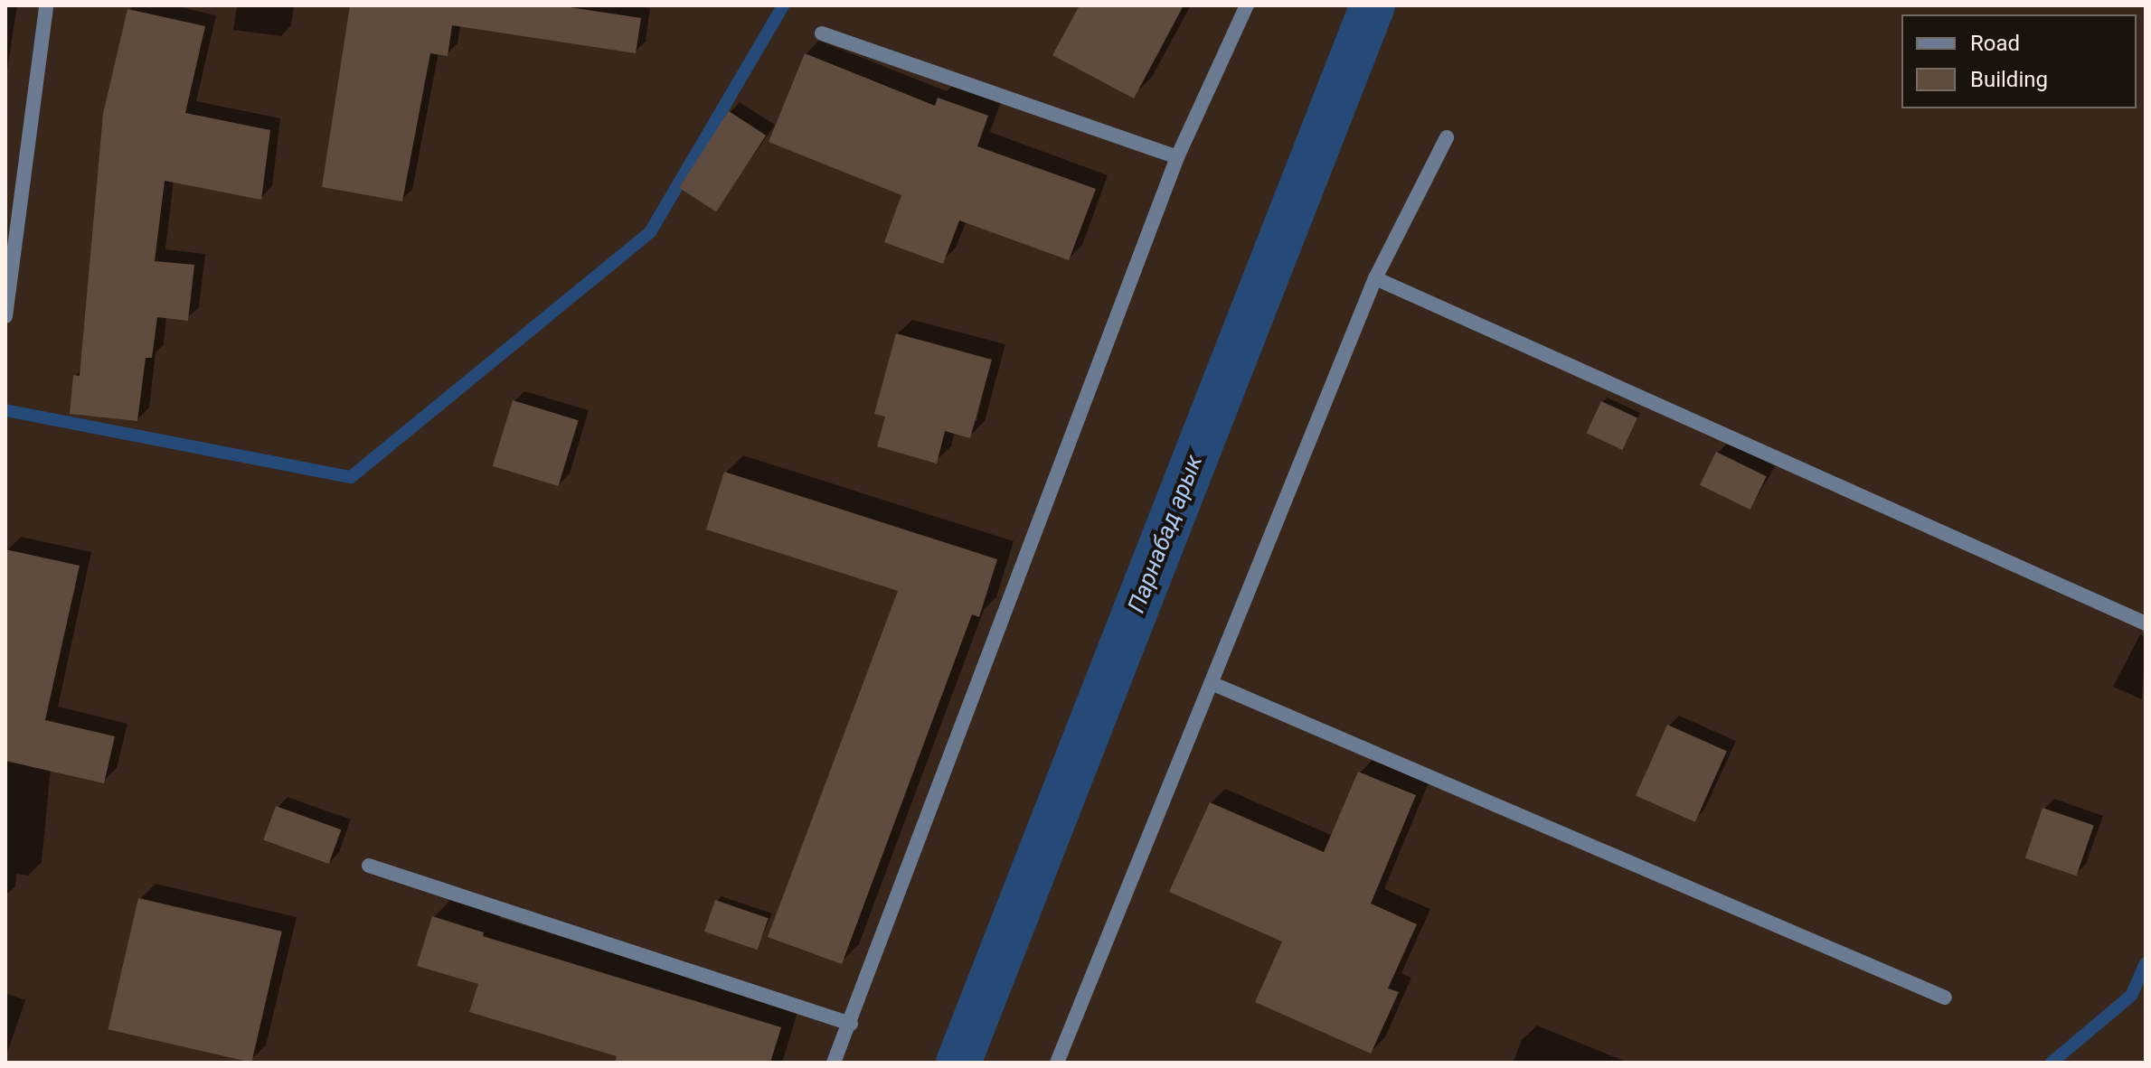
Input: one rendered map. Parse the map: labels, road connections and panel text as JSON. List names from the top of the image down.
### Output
{
  "water": ["Парнабад арык"],
  "legend": ["Road", "Building"]
}
